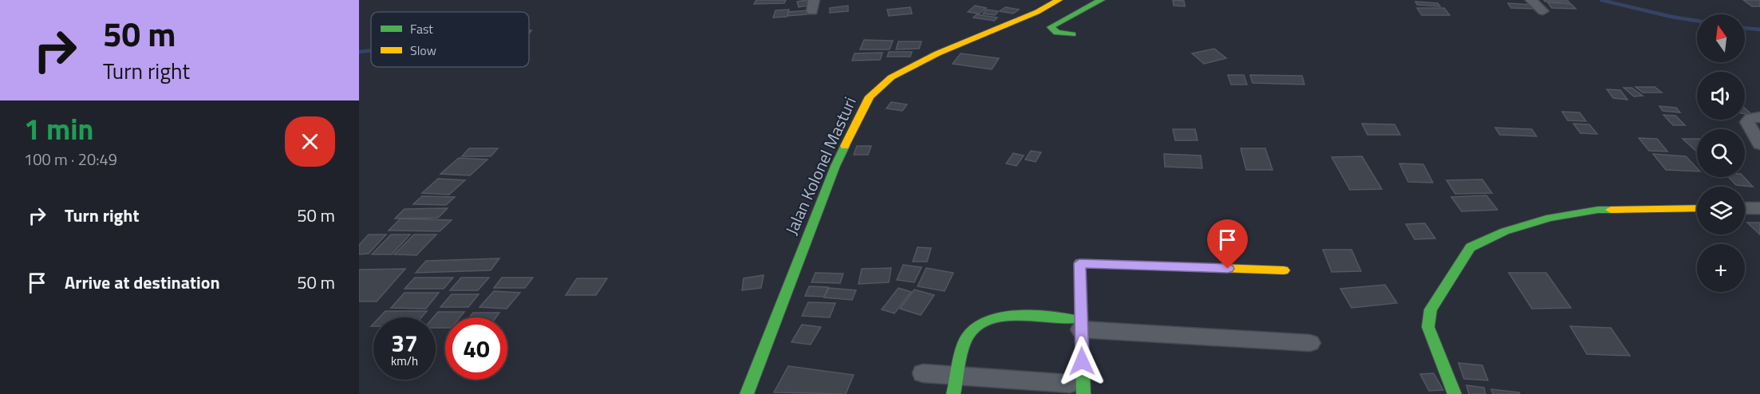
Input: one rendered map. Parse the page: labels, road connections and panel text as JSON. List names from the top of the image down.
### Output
{
  "streets": {
    "street": ["Jalan Kolonel Masturi"]
  },
  "legend": ["Fast", "Slow"],
  "north": "top",
  "page": {
    "turn": ["50 m", "Turn right"],
    "map_buttons": "+",
    "heading": ["1 min", "100 m · 20:49"],
    "list": [
      {
        "name": "Turn right",
        "value": "50 m"
      },
      {
        "name": "Arrive at destination",
        "value": "50 m"
      }
    ],
    "speed": "37 km/h",
    "limit": "40"
  }
}
